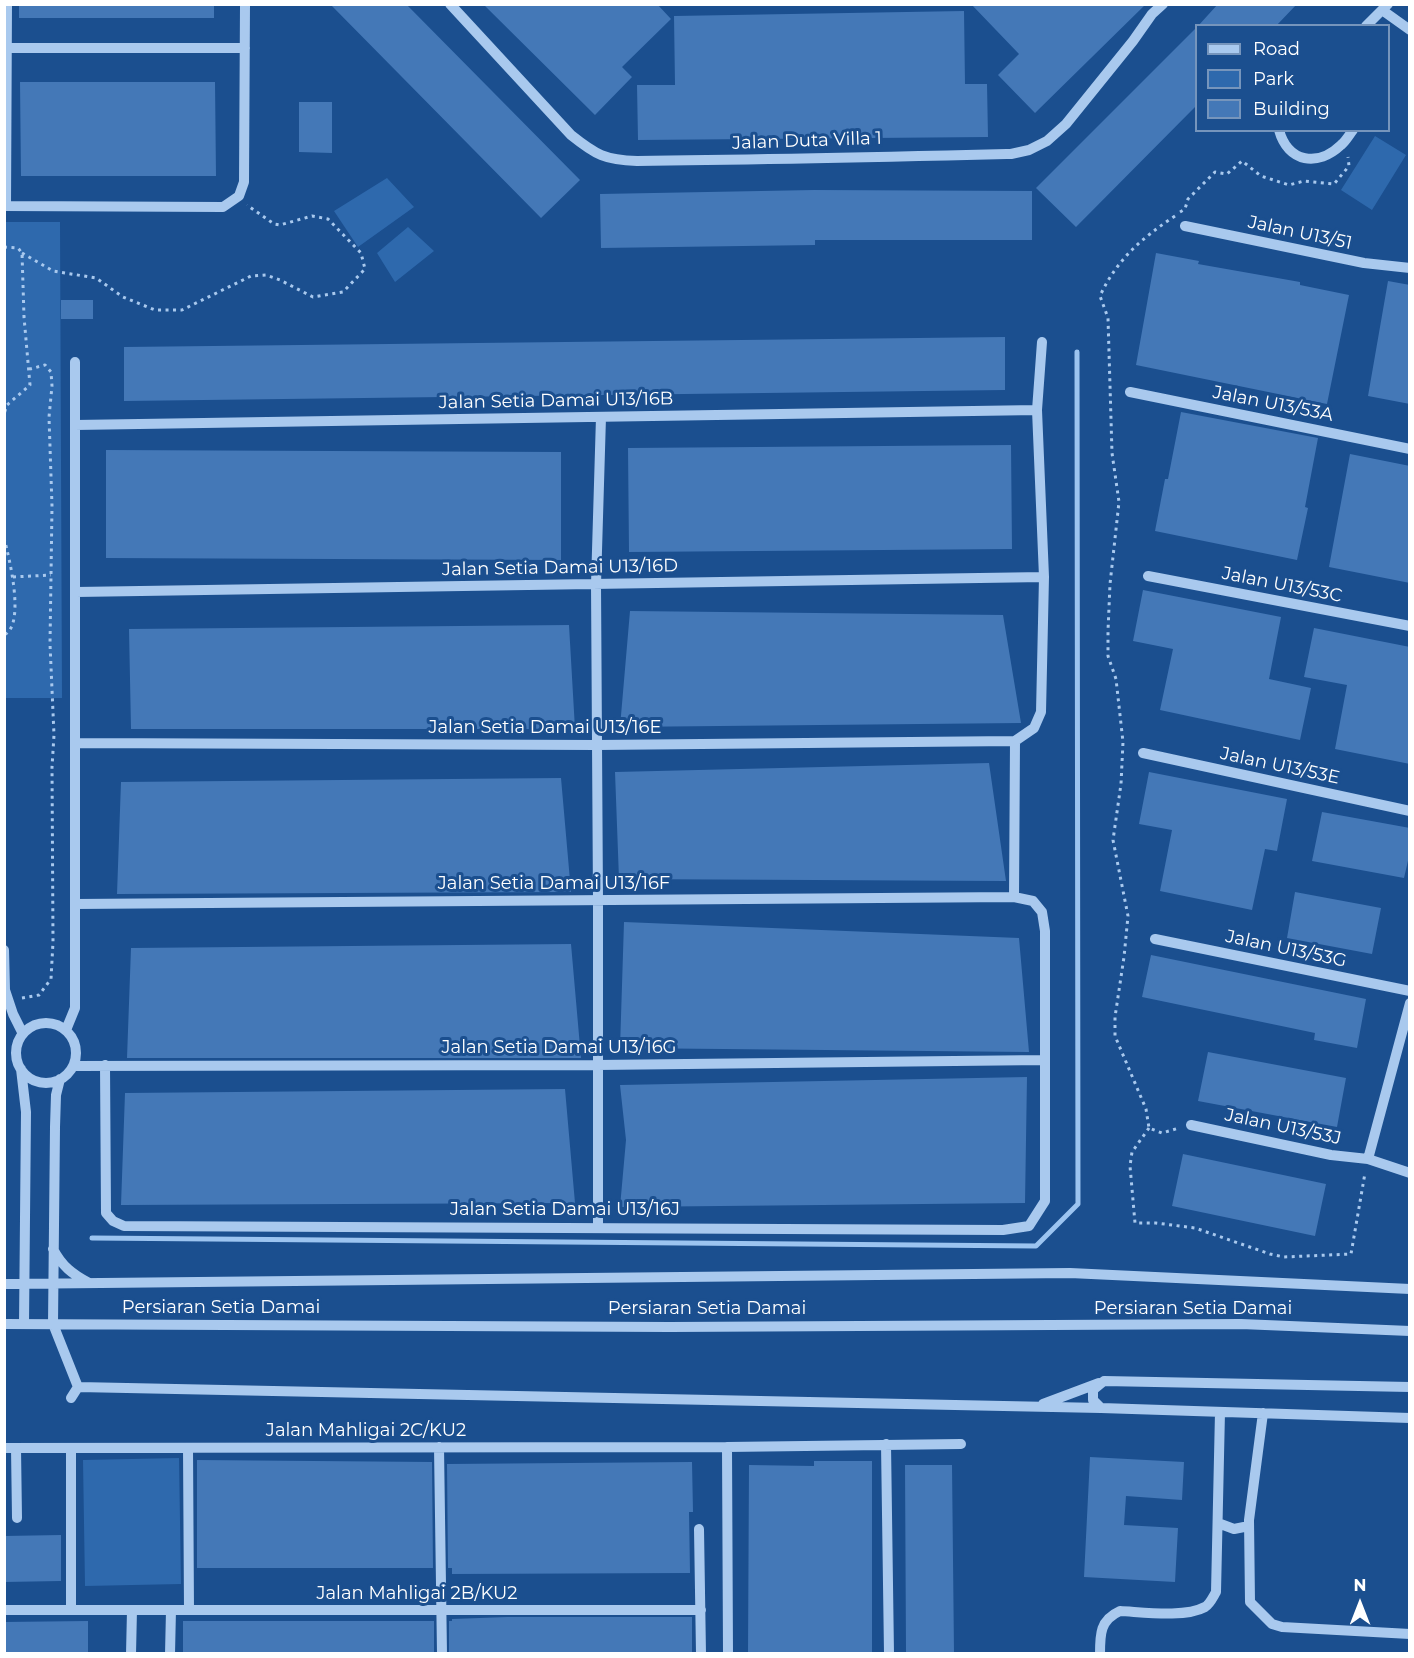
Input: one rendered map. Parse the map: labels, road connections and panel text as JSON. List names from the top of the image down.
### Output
{
  "streets": {
    "street": [
      "Jalan Duta Villa 1",
      "Jalan U13/51",
      "Jalan Setia Damai U13/16B",
      "Jalan U13/53A",
      "Jalan Setia Damai U13/16D",
      "Jalan U13/53C",
      "Jalan Setia Damai U13/16E",
      "Jalan U13/53E",
      "Jalan Setia Damai U13/16F",
      "Jalan U13/53G",
      "Jalan Setia Damai U13/16G",
      "Jalan U13/53J",
      "Jalan Setia Damai U13/16J",
      "Persiaran Setia Damai",
      "Jalan Mahligai 2C/KU2",
      "Jalan Mahligai 2B/KU2"
    ]
  },
  "crossings": [
    ["Jalan Setia Damai U13/16F", "Jalan Setia Damai U13/16G"],
    ["Jalan Setia Damai U13/16F", "Jalan Setia Damai U13/16J"],
    ["Jalan Setia Damai U13/16G", "Jalan Setia Damai U13/16J"]
  ],
  "legend": ["Road", "Park", "Building"],
  "north": "top"
}
